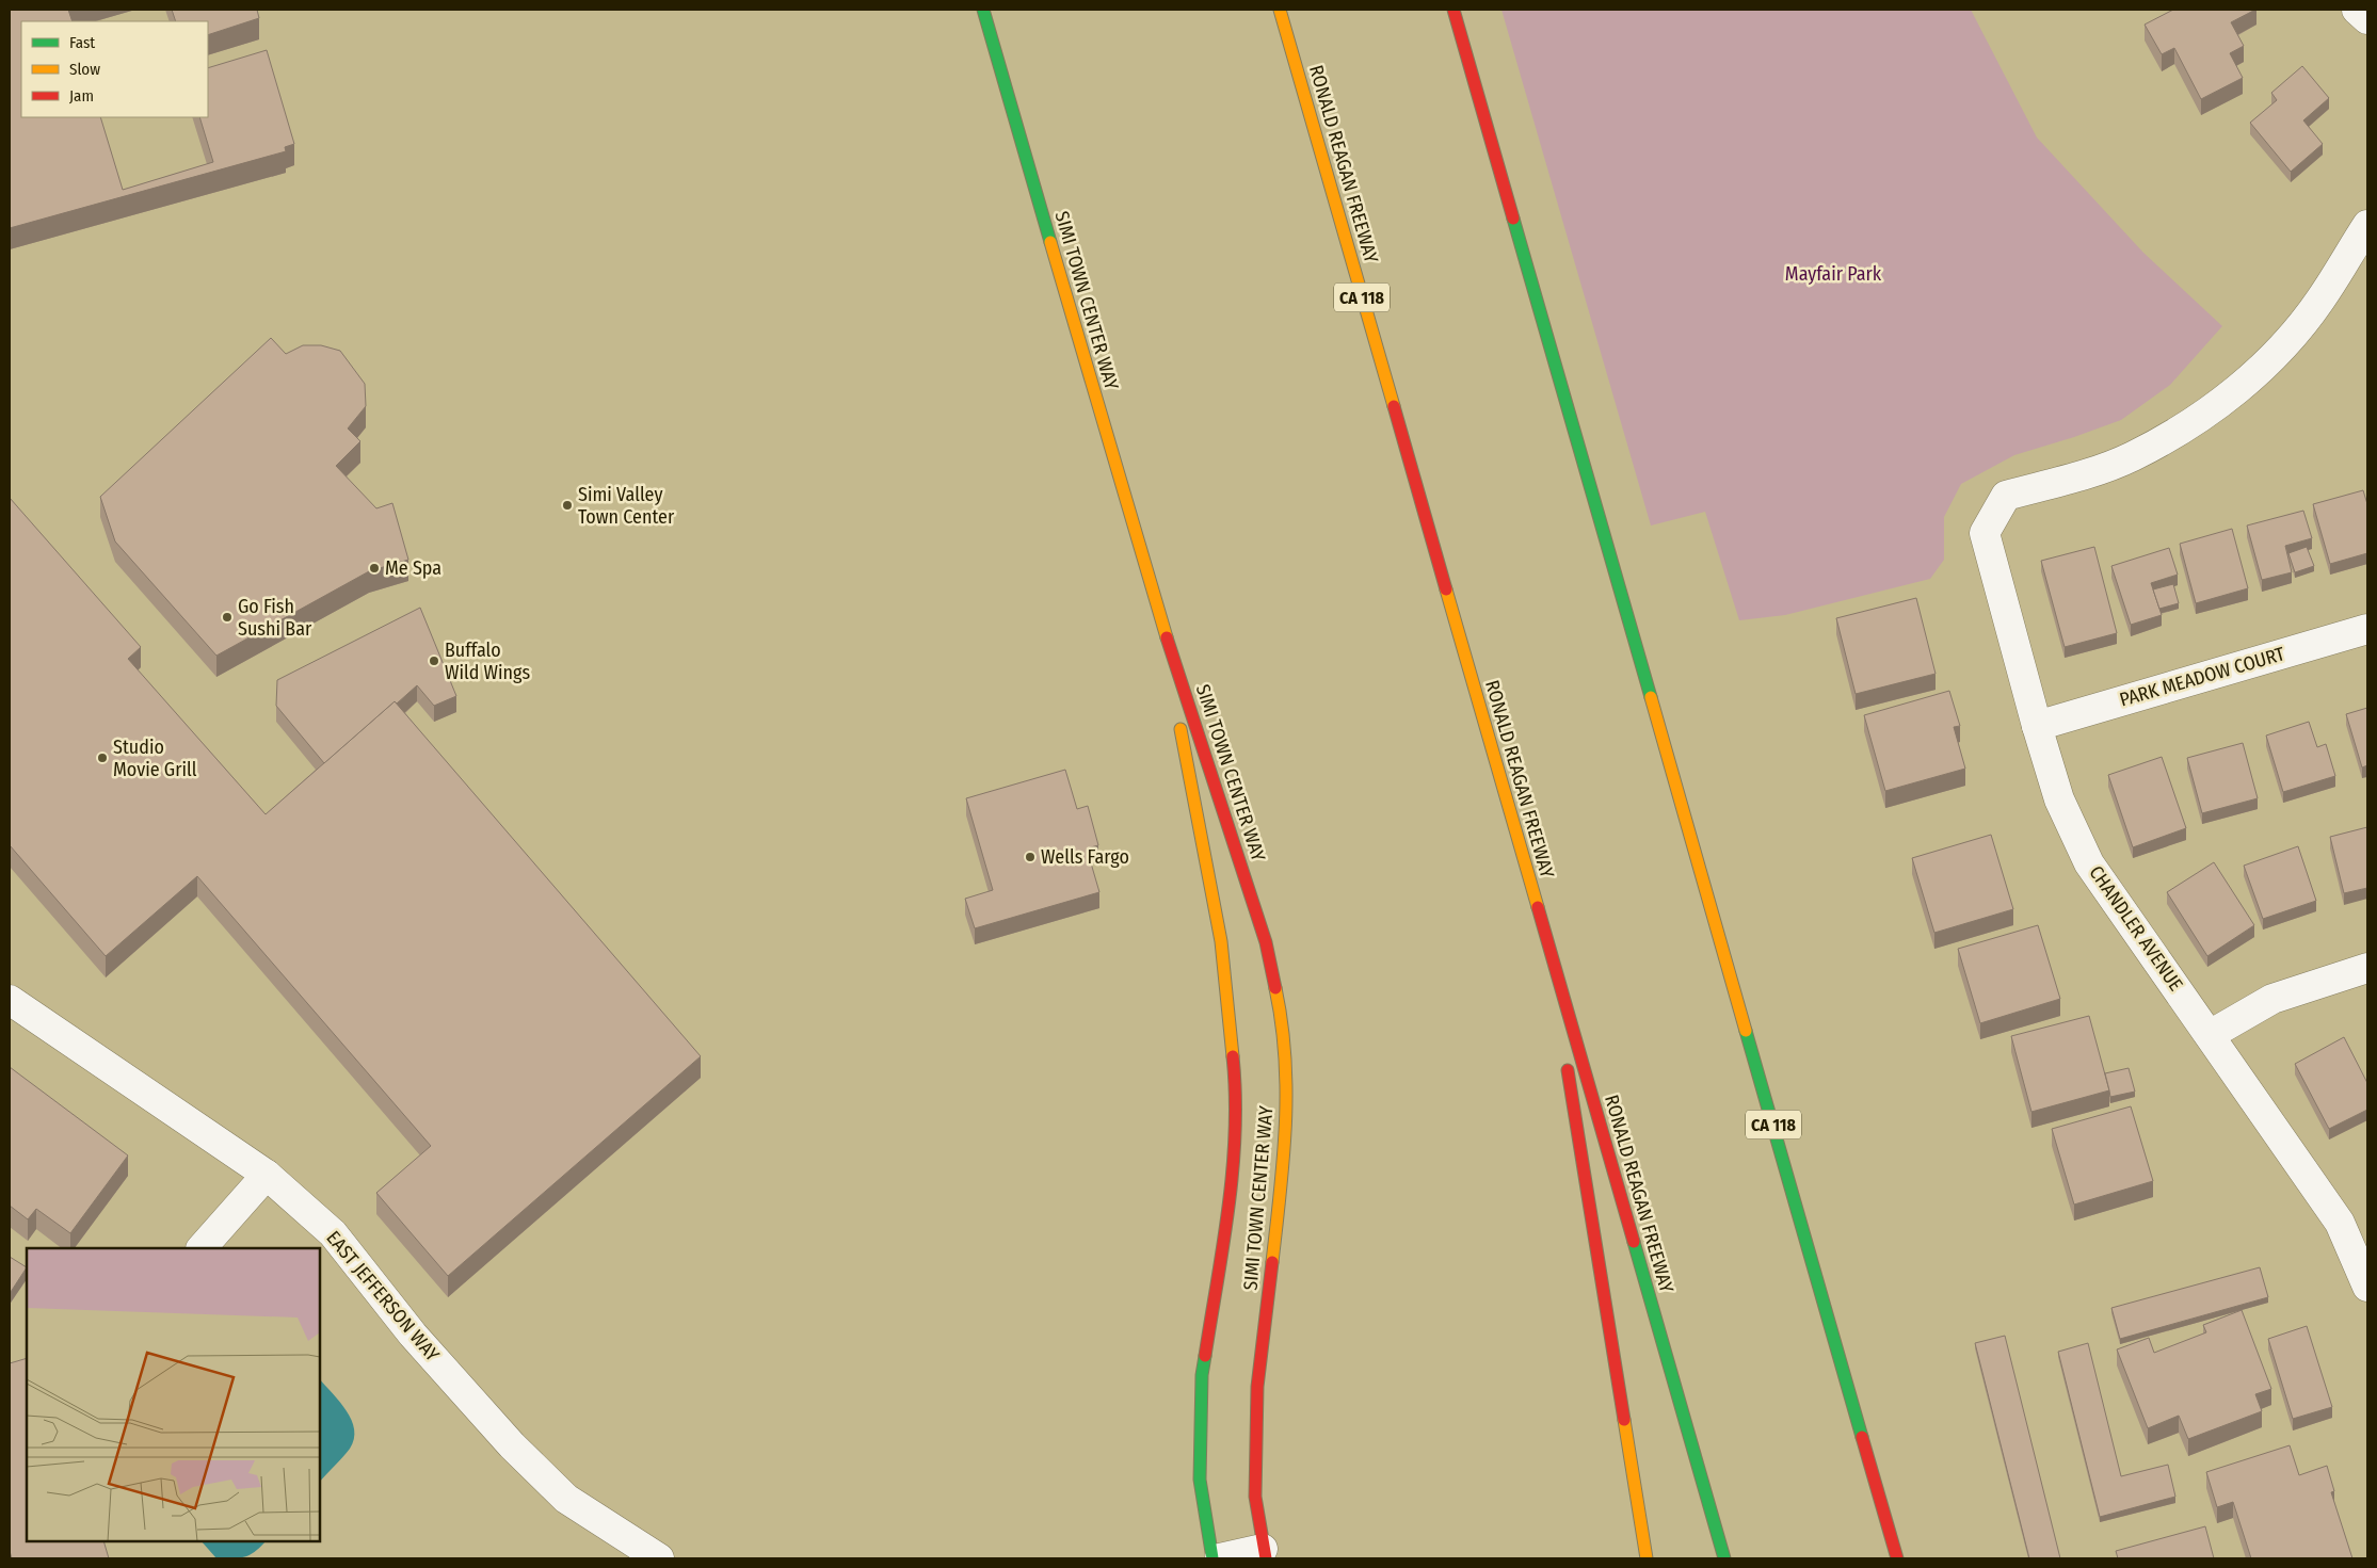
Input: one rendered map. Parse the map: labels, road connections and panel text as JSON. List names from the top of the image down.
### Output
{
  "streets": {
    "main road": ["RONALD REAGAN FREEWAY", "CA 118", "SIMI TOWN CENTER WAY"],
    "street": ["PARK MEADOW COURT", "CHANDLER AVENUE", "EAST JEFFERSON WAY"]
  },
  "crossings": [
    ["PARK MEADOW COURT", "CHANDLER AVENUE"]
  ],
  "parks": ["Mayfair Park"],
  "places": [
    "Simi Valley Town Center",
    "Me Spa",
    "Go Fish Sushi Bar",
    "Buffalo Wild Wings",
    "Studio Movie Grill",
    "Wells Fargo"
  ],
  "legend": ["Fast", "Slow", "Jam"]
}
